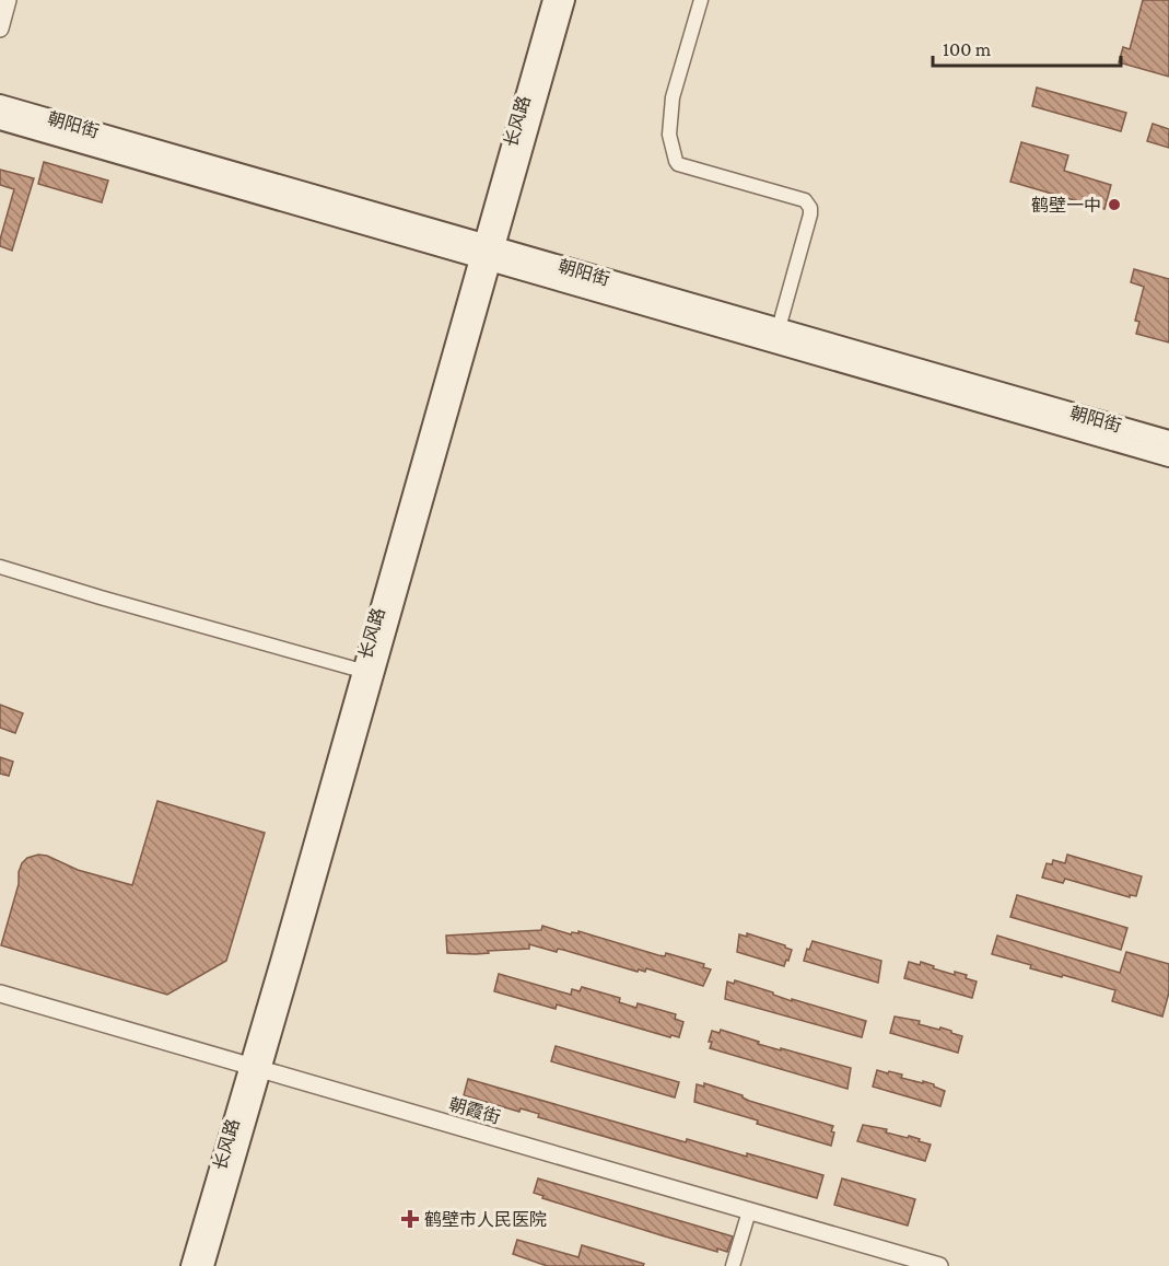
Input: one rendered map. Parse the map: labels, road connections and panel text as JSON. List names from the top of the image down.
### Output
{
  "streets": {
    "main road": ["长风路", "朝阳街"],
    "street": ["朝霞街"]
  },
  "crossings": [
    ["长风路", "朝阳街"],
    ["长风路", "朝霞街"]
  ],
  "places": {
    "other": ["鹤壁一中"],
    "health": ["鹤壁市人民医院"]
  },
  "scale_bar": "100 m"
}
